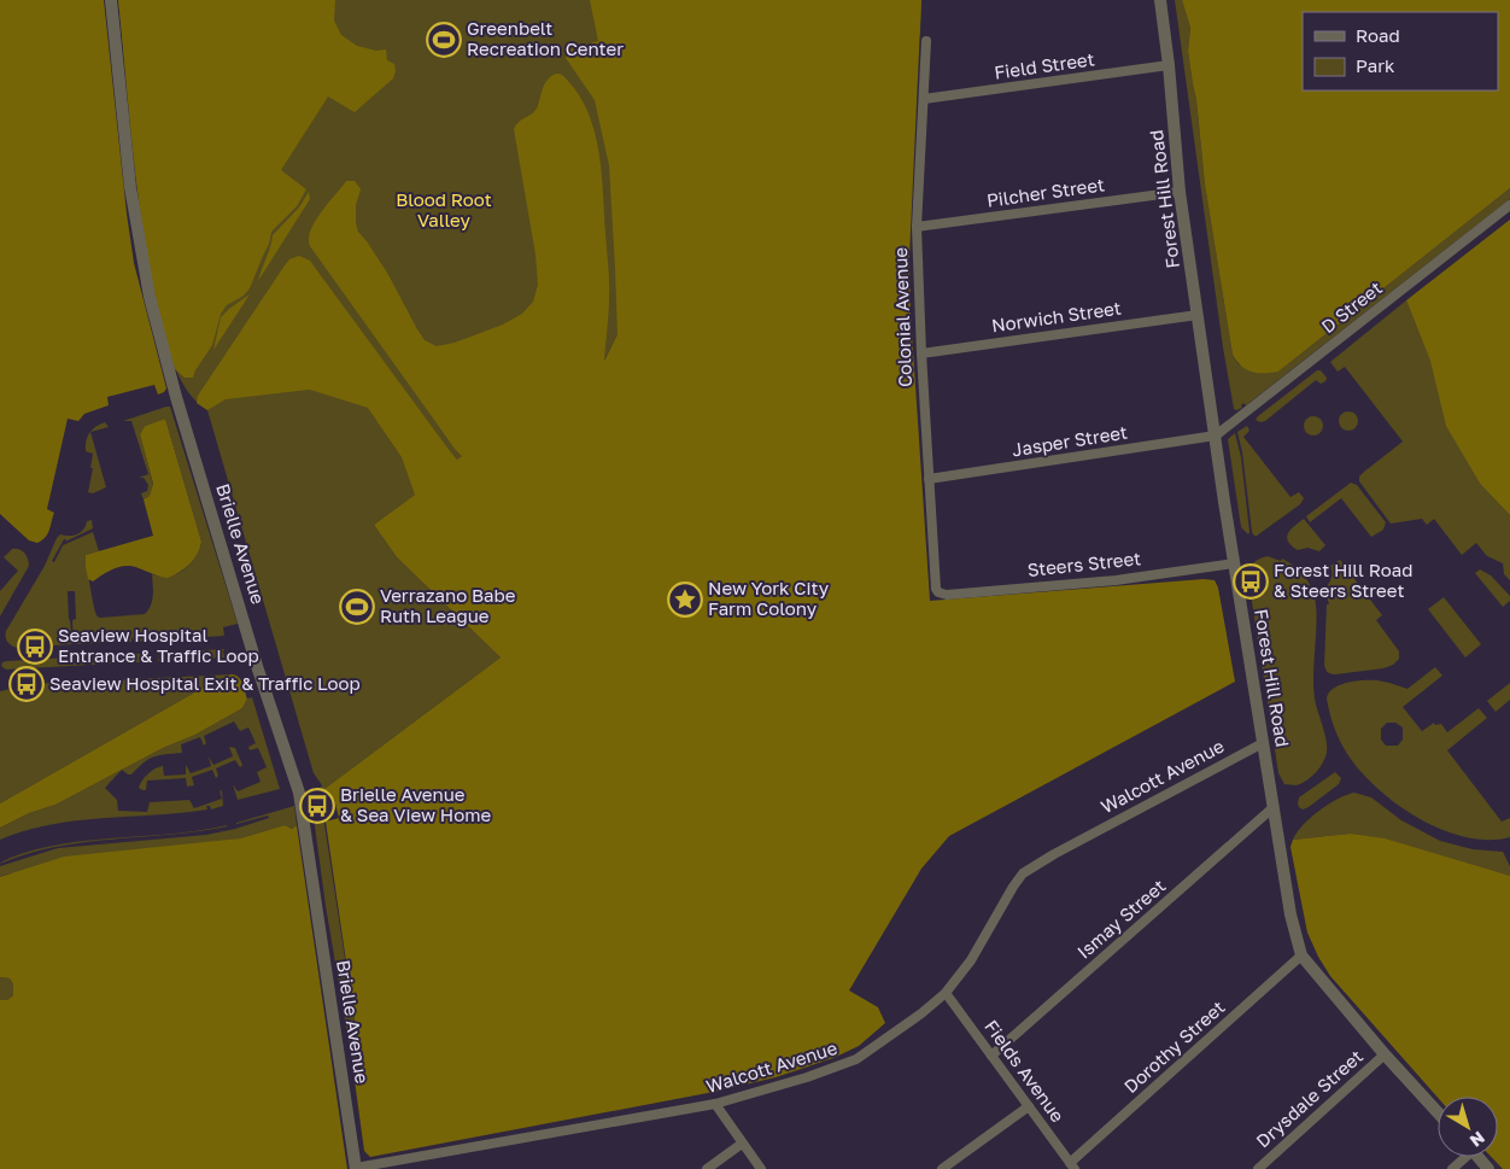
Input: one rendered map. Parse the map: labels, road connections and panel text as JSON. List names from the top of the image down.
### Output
{
  "streets": {
    "street": [
      "Field Street",
      "Pilcher Street",
      "Forest Hill Road",
      "D Street",
      "Colonial Avenue",
      "Norwich Street",
      "Jasper Street",
      "Brielle Avenue",
      "Steers Street",
      "Walcott Avenue",
      "Ismay Street",
      "Dorothy Street",
      "Fields Avenue",
      "Drysdale Street"
    ]
  },
  "crossings": [
    ["Field Street", "Forest Hill Road"],
    ["Field Street", "Colonial Avenue"],
    ["Pilcher Street", "Forest Hill Road"],
    ["Pilcher Street", "Colonial Avenue"],
    ["Forest Hill Road", "D Street"],
    ["Forest Hill Road", "Norwich Street"],
    ["Forest Hill Road", "Jasper Street"],
    ["Forest Hill Road", "Steers Street"],
    ["Forest Hill Road", "Walcott Avenue"],
    ["Forest Hill Road", "Ismay Street"],
    ["Forest Hill Road", "Dorothy Street"],
    ["Forest Hill Road", "Drysdale Street"],
    ["D Street", "Jasper Street"],
    ["Colonial Avenue", "Norwich Street"],
    ["Colonial Avenue", "Jasper Street"],
    ["Colonial Avenue", "Steers Street"],
    ["Brielle Avenue", "Walcott Avenue"],
    ["Walcott Avenue", "Fields Avenue"],
    ["Ismay Street", "Fields Avenue"],
    ["Dorothy Street", "Fields Avenue"]
  ],
  "parks": ["Blood Root Valley"],
  "places": {
    "sports": ["Greenbelt Recreation Center", "Verrazano Babe Ruth League"],
    "bus stop": [
      "Forest Hill Road & Steers Street",
      "Seaview Hospital Entrance & Traffic Loop",
      "Seaview Hospital Exit & Traffic Loop",
      "Brielle Avenue & Sea View Home"
    ],
    "place": ["New York City Farm Colony"]
  },
  "legend": ["Road", "Park"],
  "north": "bottom right"
}
